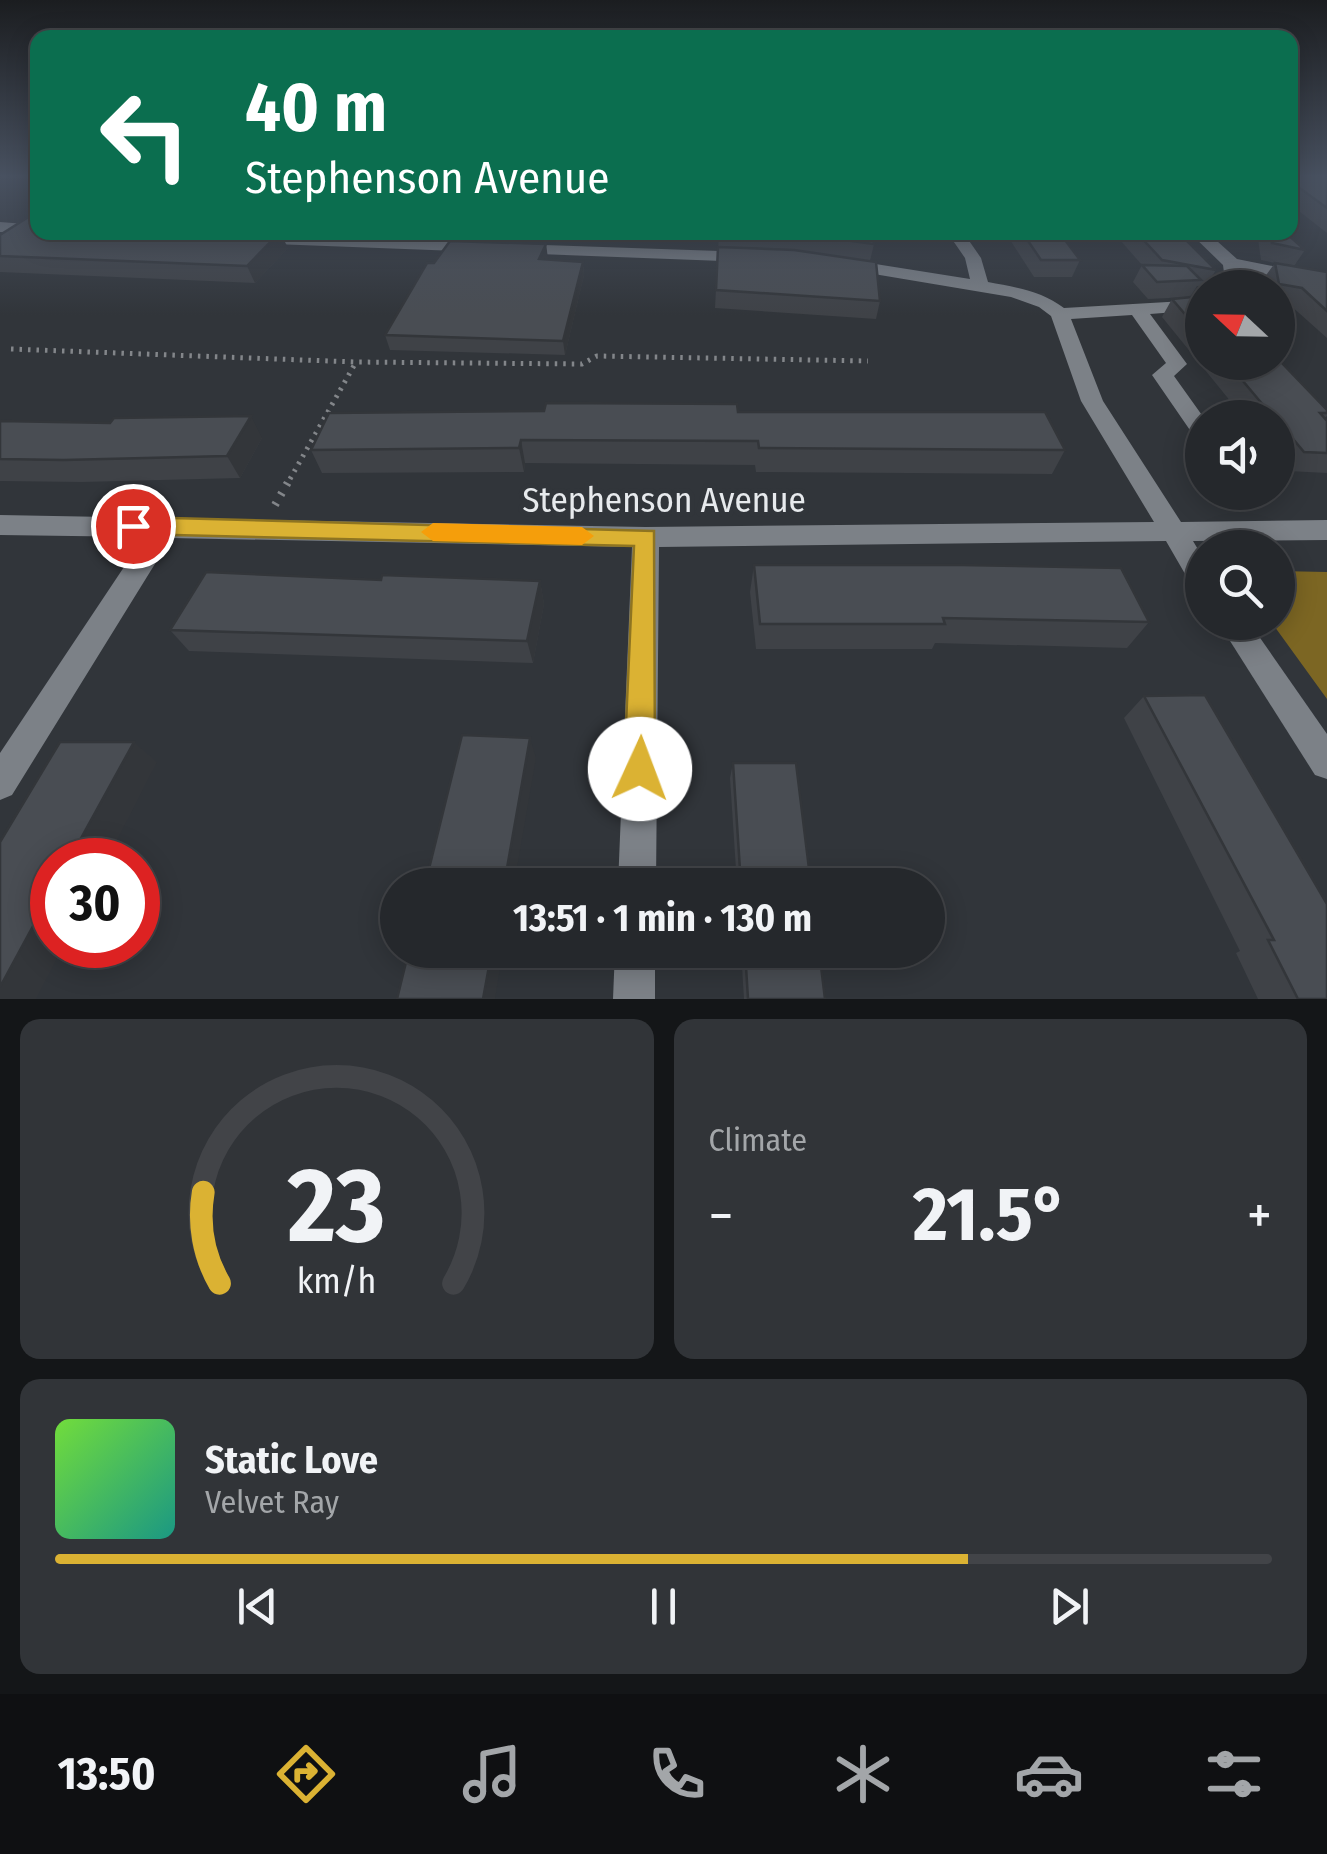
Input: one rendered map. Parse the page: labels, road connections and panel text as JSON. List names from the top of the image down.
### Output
{
  "streets": {
    "street": ["Stephenson Avenue"]
  },
  "north": "left",
  "page": {
    "turn": ["40 m", "Stephenson Avenue"],
    "limit": "30",
    "trip": "13:51 · 1 min · 130 m",
    "tile": "Climate",
    "heat": ["−", "21.5°", "+"],
    "song": ["Static Love", "Velvet Ray"],
    "tabs": "13:50",
    "gauge": ["23", "km/h"]
  }
}
